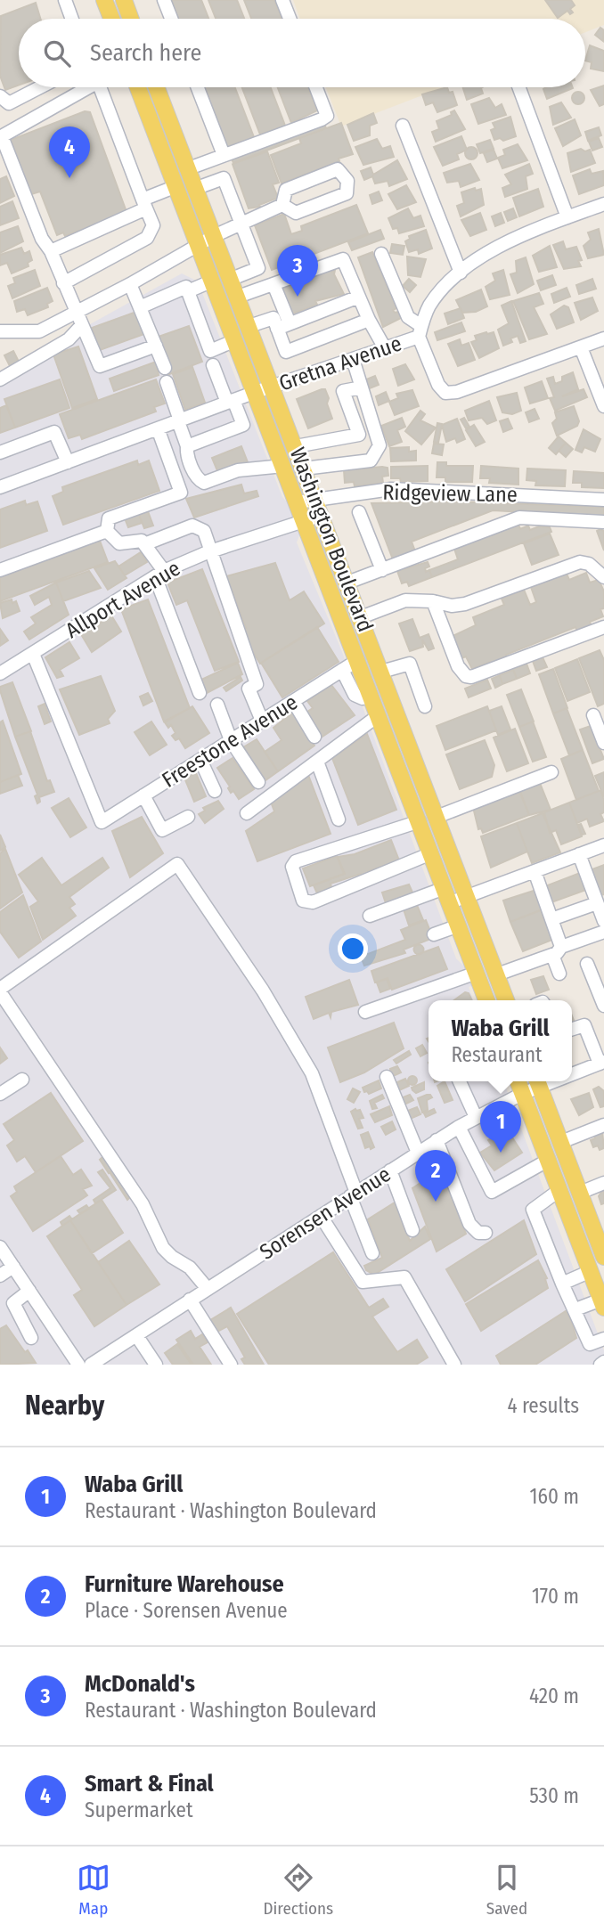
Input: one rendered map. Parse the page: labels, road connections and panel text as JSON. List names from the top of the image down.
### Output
{
  "streets": {
    "main road": ["Washington Boulevard"],
    "street": [
      "Gretna Avenue",
      "Ridgeview Lane",
      "Allport Avenue",
      "Freestone Avenue",
      "Sorensen Avenue"
    ]
  },
  "crossings": [
    ["Gretna Avenue", "Washington Boulevard"],
    ["Ridgeview Lane", "Washington Boulevard"],
    ["Washington Boulevard", "Allport Avenue"],
    ["Washington Boulevard", "Freestone Avenue"],
    ["Allport Avenue", "Freestone Avenue"]
  ],
  "page": {
    "search": "Search here",
    "pins": [
      "4",
      "3",
      "1",
      "2"
    ],
    "popup": ["Waba Grill", "Restaurant"],
    "heading": ["Nearby", "4 results"],
    "list": [
      {
        "mark": "1",
        "name": "Waba Grill",
        "note": "Restaurant · Washington Boulevard",
        "value": "160 m"
      },
      {
        "mark": "2",
        "name": "Furniture Warehouse",
        "note": "Place · Sorensen Avenue",
        "value": "170 m"
      },
      {
        "mark": "3",
        "name": "McDonald's",
        "note": "Restaurant · Washington Boulevard",
        "value": "420 m"
      },
      {
        "mark": "4",
        "name": "Smart & Final",
        "note": "Supermarket",
        "value": "530 m"
      }
    ],
    "nav": ["Map", "Directions", "Saved"]
  }
}
